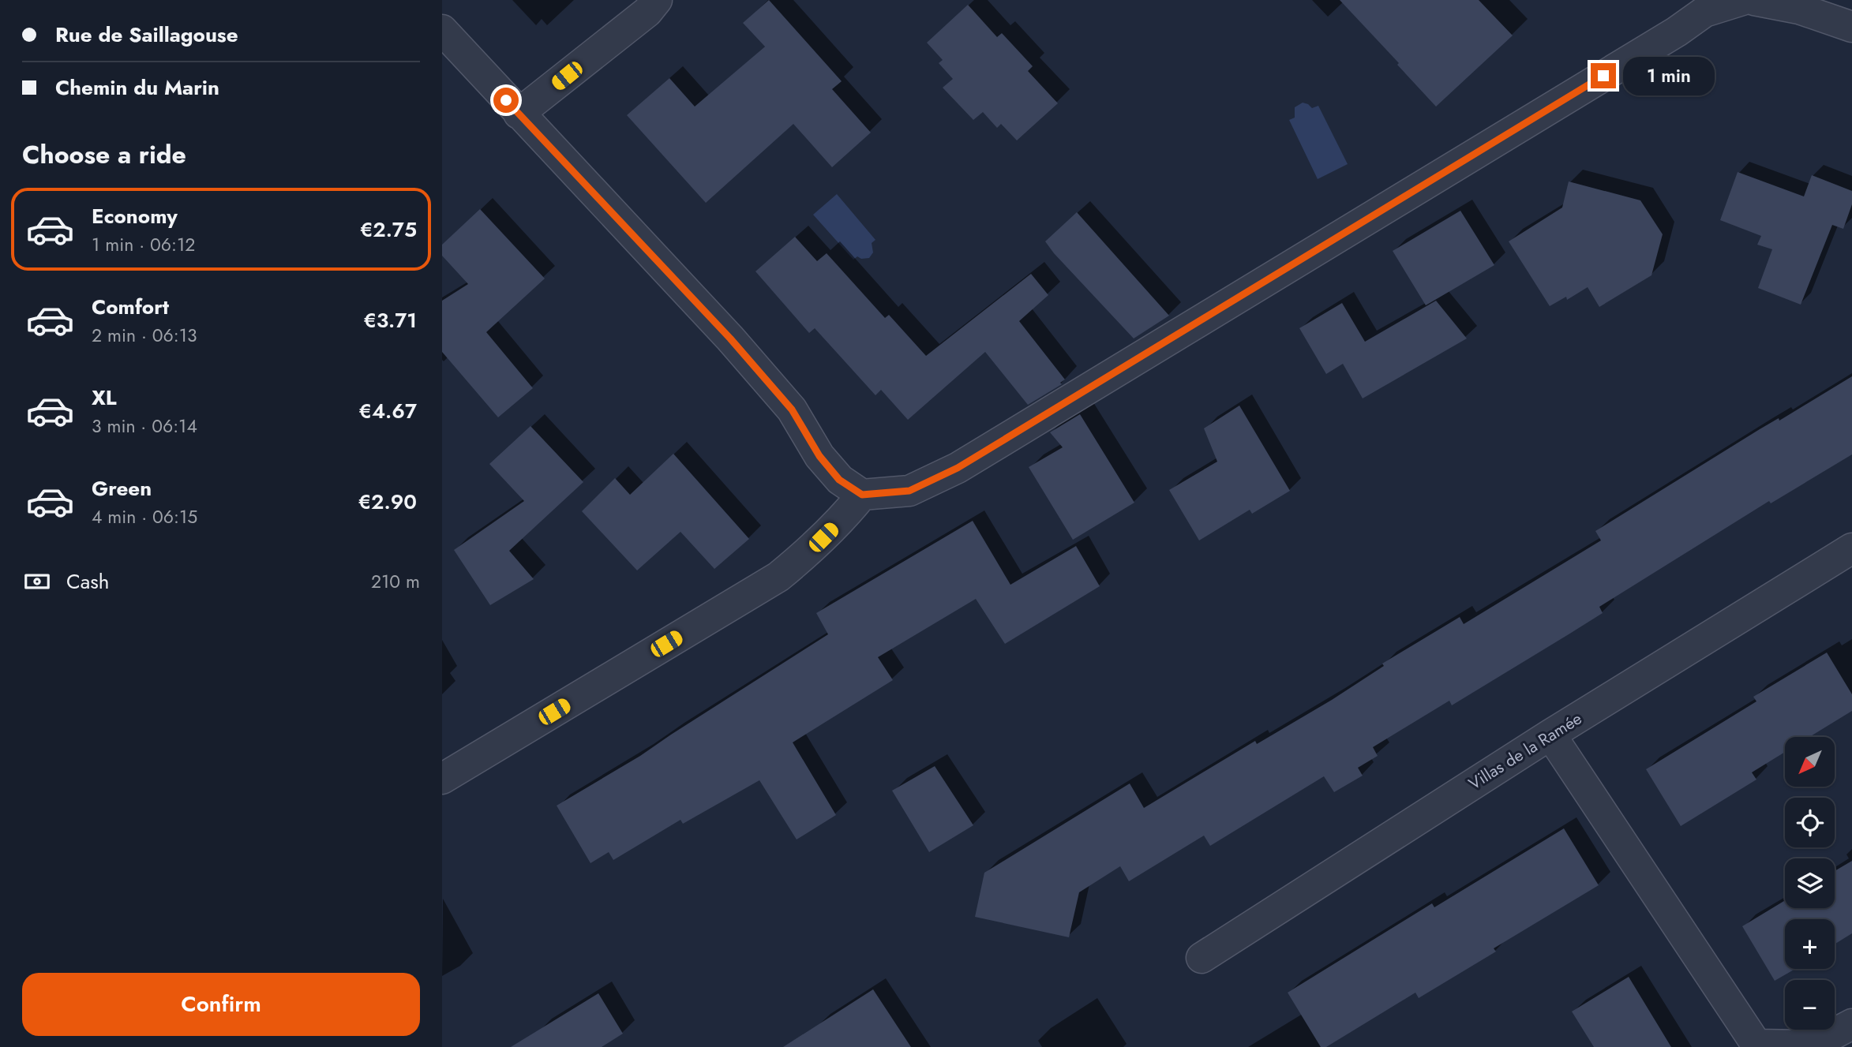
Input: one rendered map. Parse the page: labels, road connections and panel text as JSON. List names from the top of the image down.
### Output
{
  "streets": {
    "street": ["Villas de la Ramée"]
  },
  "north": "bottom left",
  "page": {
    "banner": ["Rue de Saillagouse", "Chemin du Marin"],
    "bubble": "1 min",
    "heading": "Choose a ride",
    "list": [
      {
        "name": "Economy",
        "note": "1 min · 06:12",
        "value": "€2.75"
      },
      {
        "name": "Comfort",
        "note": "2 min · 06:13",
        "value": "€3.71"
      },
      {
        "name": "XL",
        "note": "3 min · 06:14",
        "value": "€4.67"
      },
      {
        "name": "Green",
        "note": "4 min · 06:15",
        "value": "€2.90"
      }
    ],
    "pay": ["Cash", "210 m"],
    "map_buttons": ["+", "−"],
    "buttons": "Confirm"
  }
}
